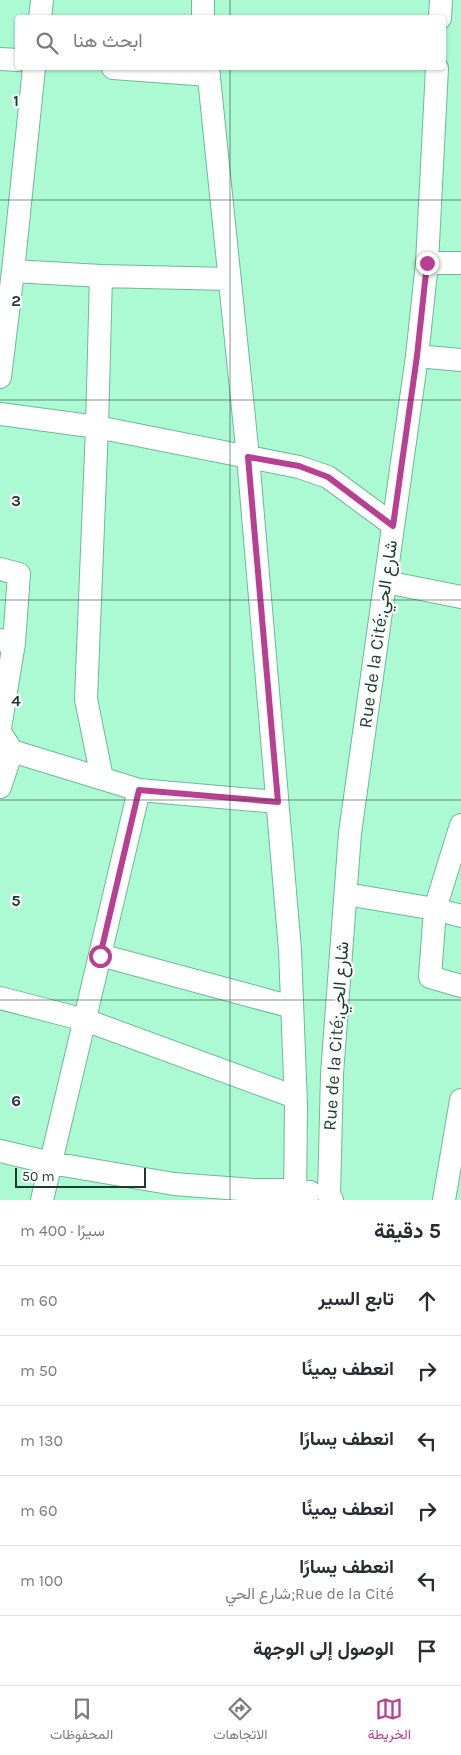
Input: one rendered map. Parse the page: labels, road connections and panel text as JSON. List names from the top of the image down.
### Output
{
  "streets": {
    "street": ["Rue de la Cité;شارع الحي"]
  },
  "scale_bar": "50 m",
  "page": {
    "search": "ابحث هنا",
    "scale": "50 m",
    "heading": ["5 دقيقة", "سيرًا · 400 m"],
    "list": [
      ["تابع السير", "60 m"],
      ["انعطف يمينًا", "50 m"],
      ["انعطف يسارًا", "130 m"],
      ["انعطف يمينًا", "60 m"],
      ["انعطف يسارًا", "Rue de la Cité;شارع الحي", "100 m"],
      "الوصول إلى الوجهة"
    ],
    "nav": ["الخريطة", "الاتجاهات", "المحفوظات"]
  },
  "grid": {
    "rows": [
      "1",
      "2",
      "3",
      "4",
      "5",
      "6"
    ]
  }
}
